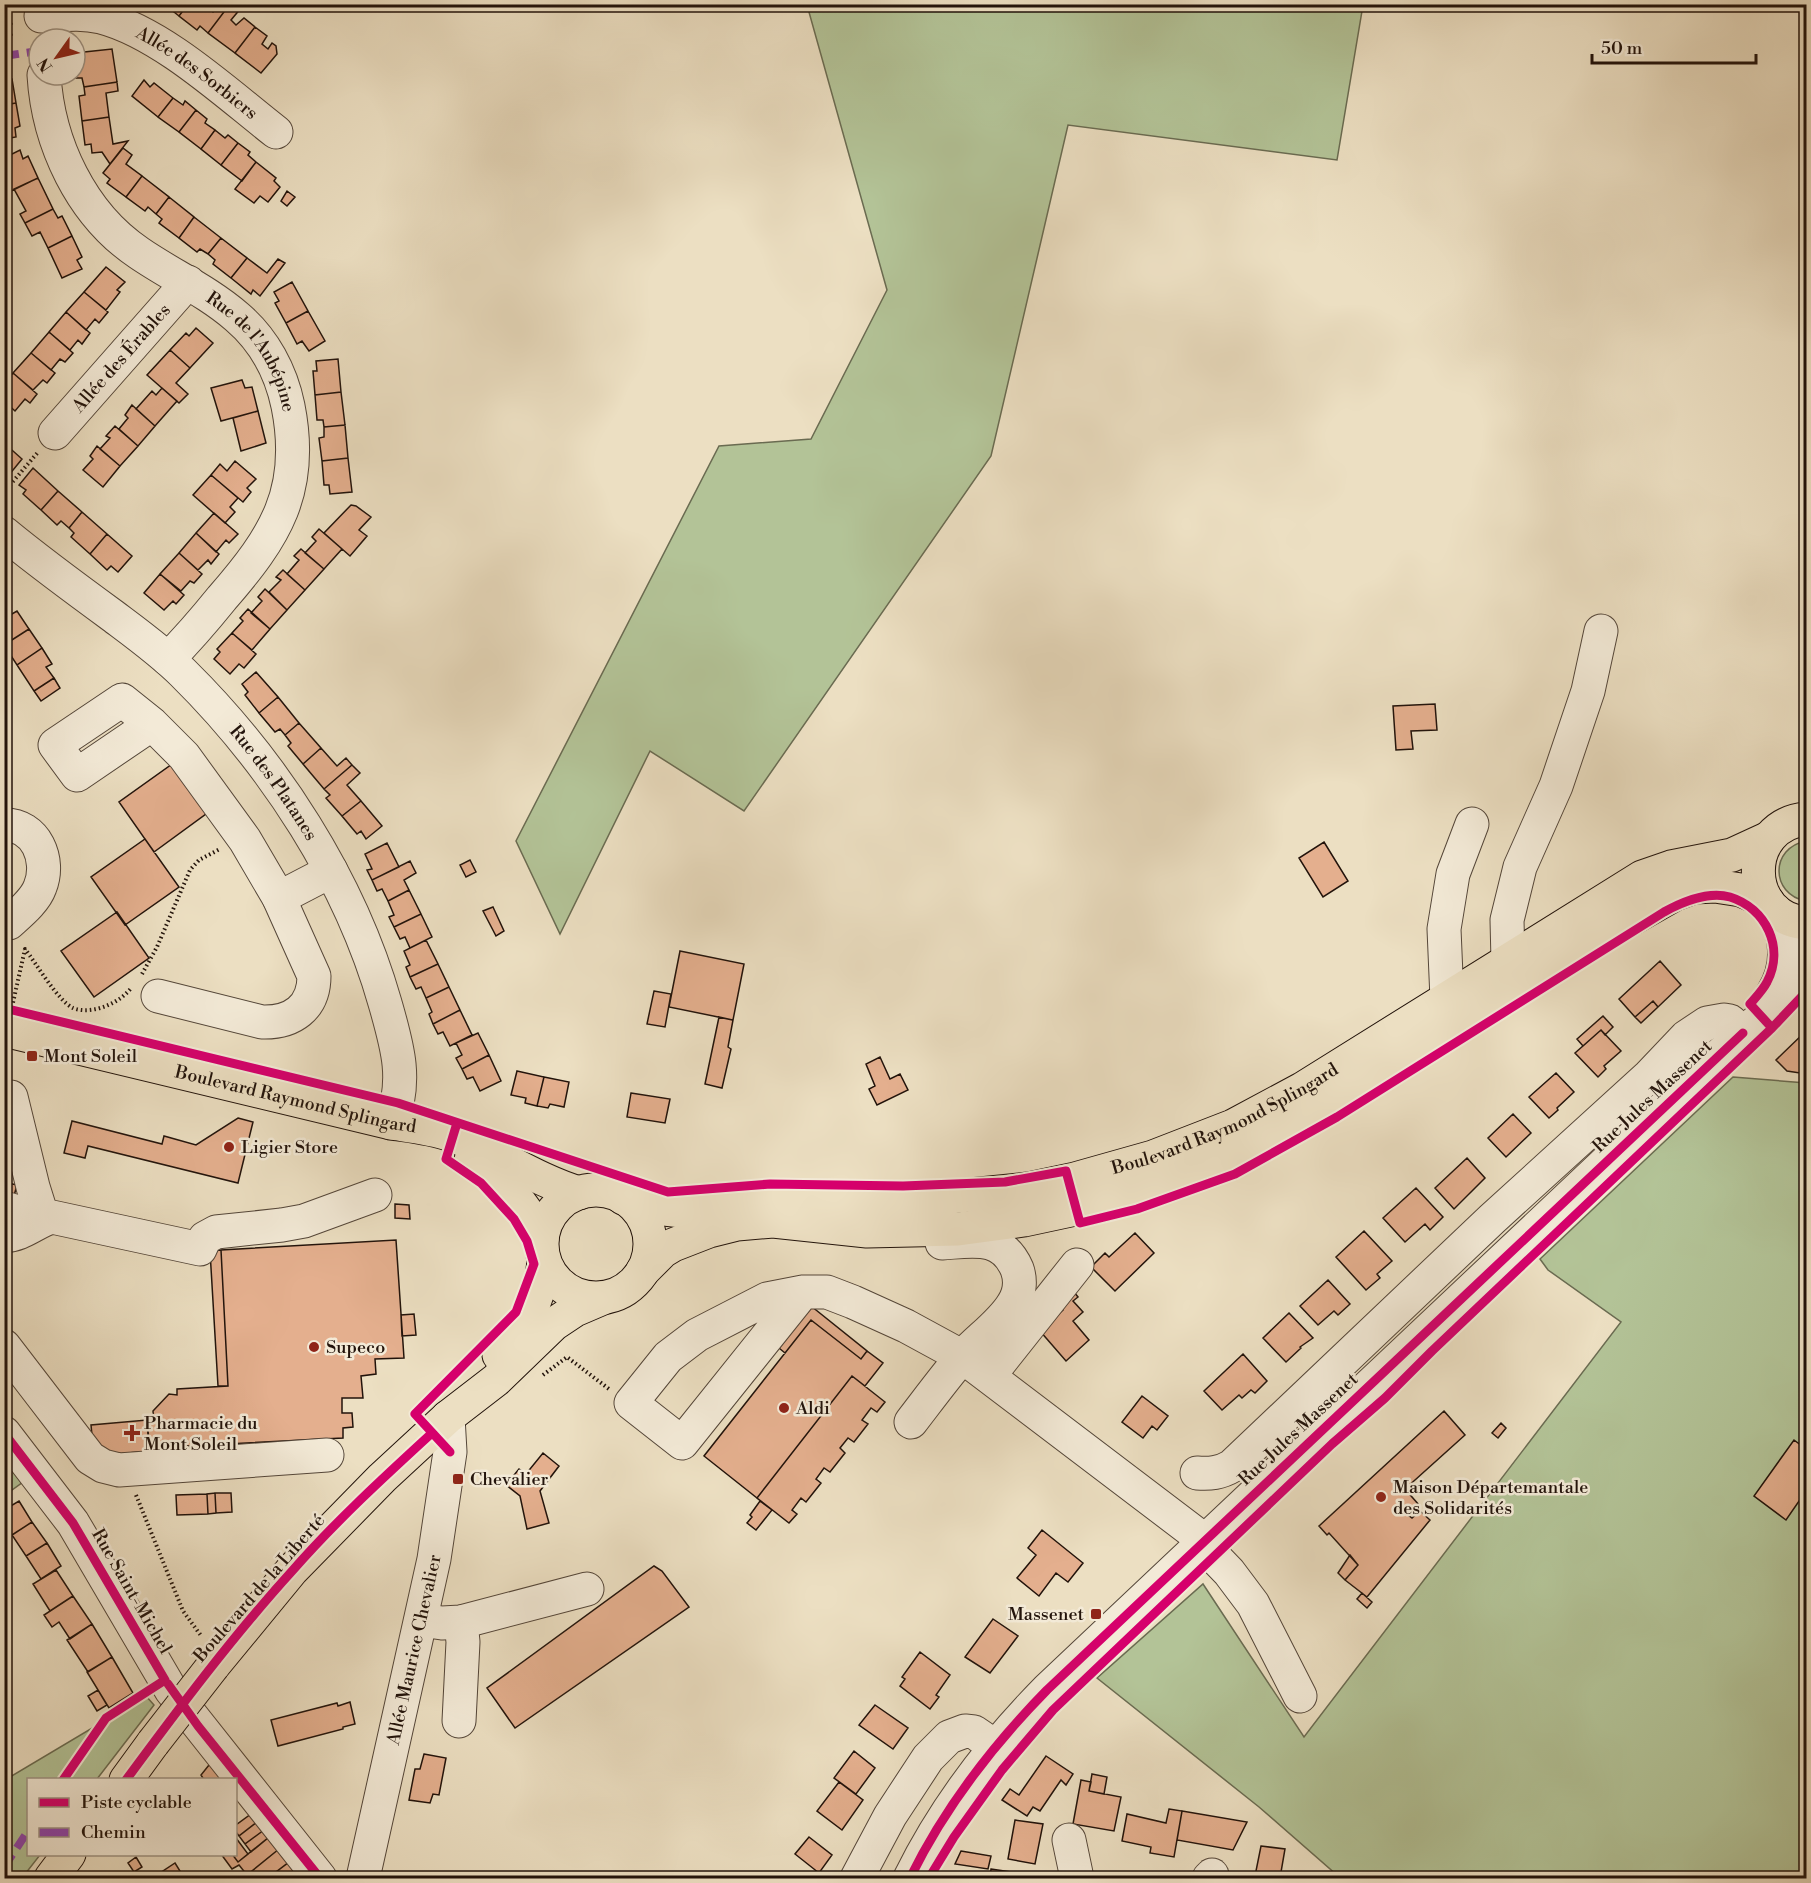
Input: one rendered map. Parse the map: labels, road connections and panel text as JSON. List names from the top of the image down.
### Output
{
  "streets": {
    "main road": ["Boulevard Raymond Splingard", "Boulevard de la Liberté"],
    "street": [
      "Allée des Sorbiers",
      "Rue de l'Aubépine",
      "Allée des Érables",
      "Rue des Platanes",
      "Rue Jules Massenet",
      "Rue Saint-Michel",
      "Allée Maurice Chevalier"
    ]
  },
  "crossings": [
    ["Rue de l'Aubépine", "Allée des Érables"],
    ["Rue de l'Aubépine", "Rue des Platanes"],
    ["Rue des Platanes", "Boulevard Raymond Splingard"],
    ["Rue Jules Massenet", "Boulevard Raymond Splingard"],
    ["Boulevard Raymond Splingard", "Boulevard de la Liberté"],
    ["Boulevard de la Liberté", "Allée Maurice Chevalier"]
  ],
  "places": {
    "transit": ["Mont Soleil", "Chevalier", "Massenet"],
    "other": [
      "Ligier Store",
      "Supeco",
      "Aldi",
      "Maison Départemantale des Solidarités"
    ],
    "health": ["Pharmacie du Mont Soleil"]
  },
  "legend": ["Piste cyclable", "Chemin"],
  "scale_bar": "50 m",
  "north": "bottom left"
}
